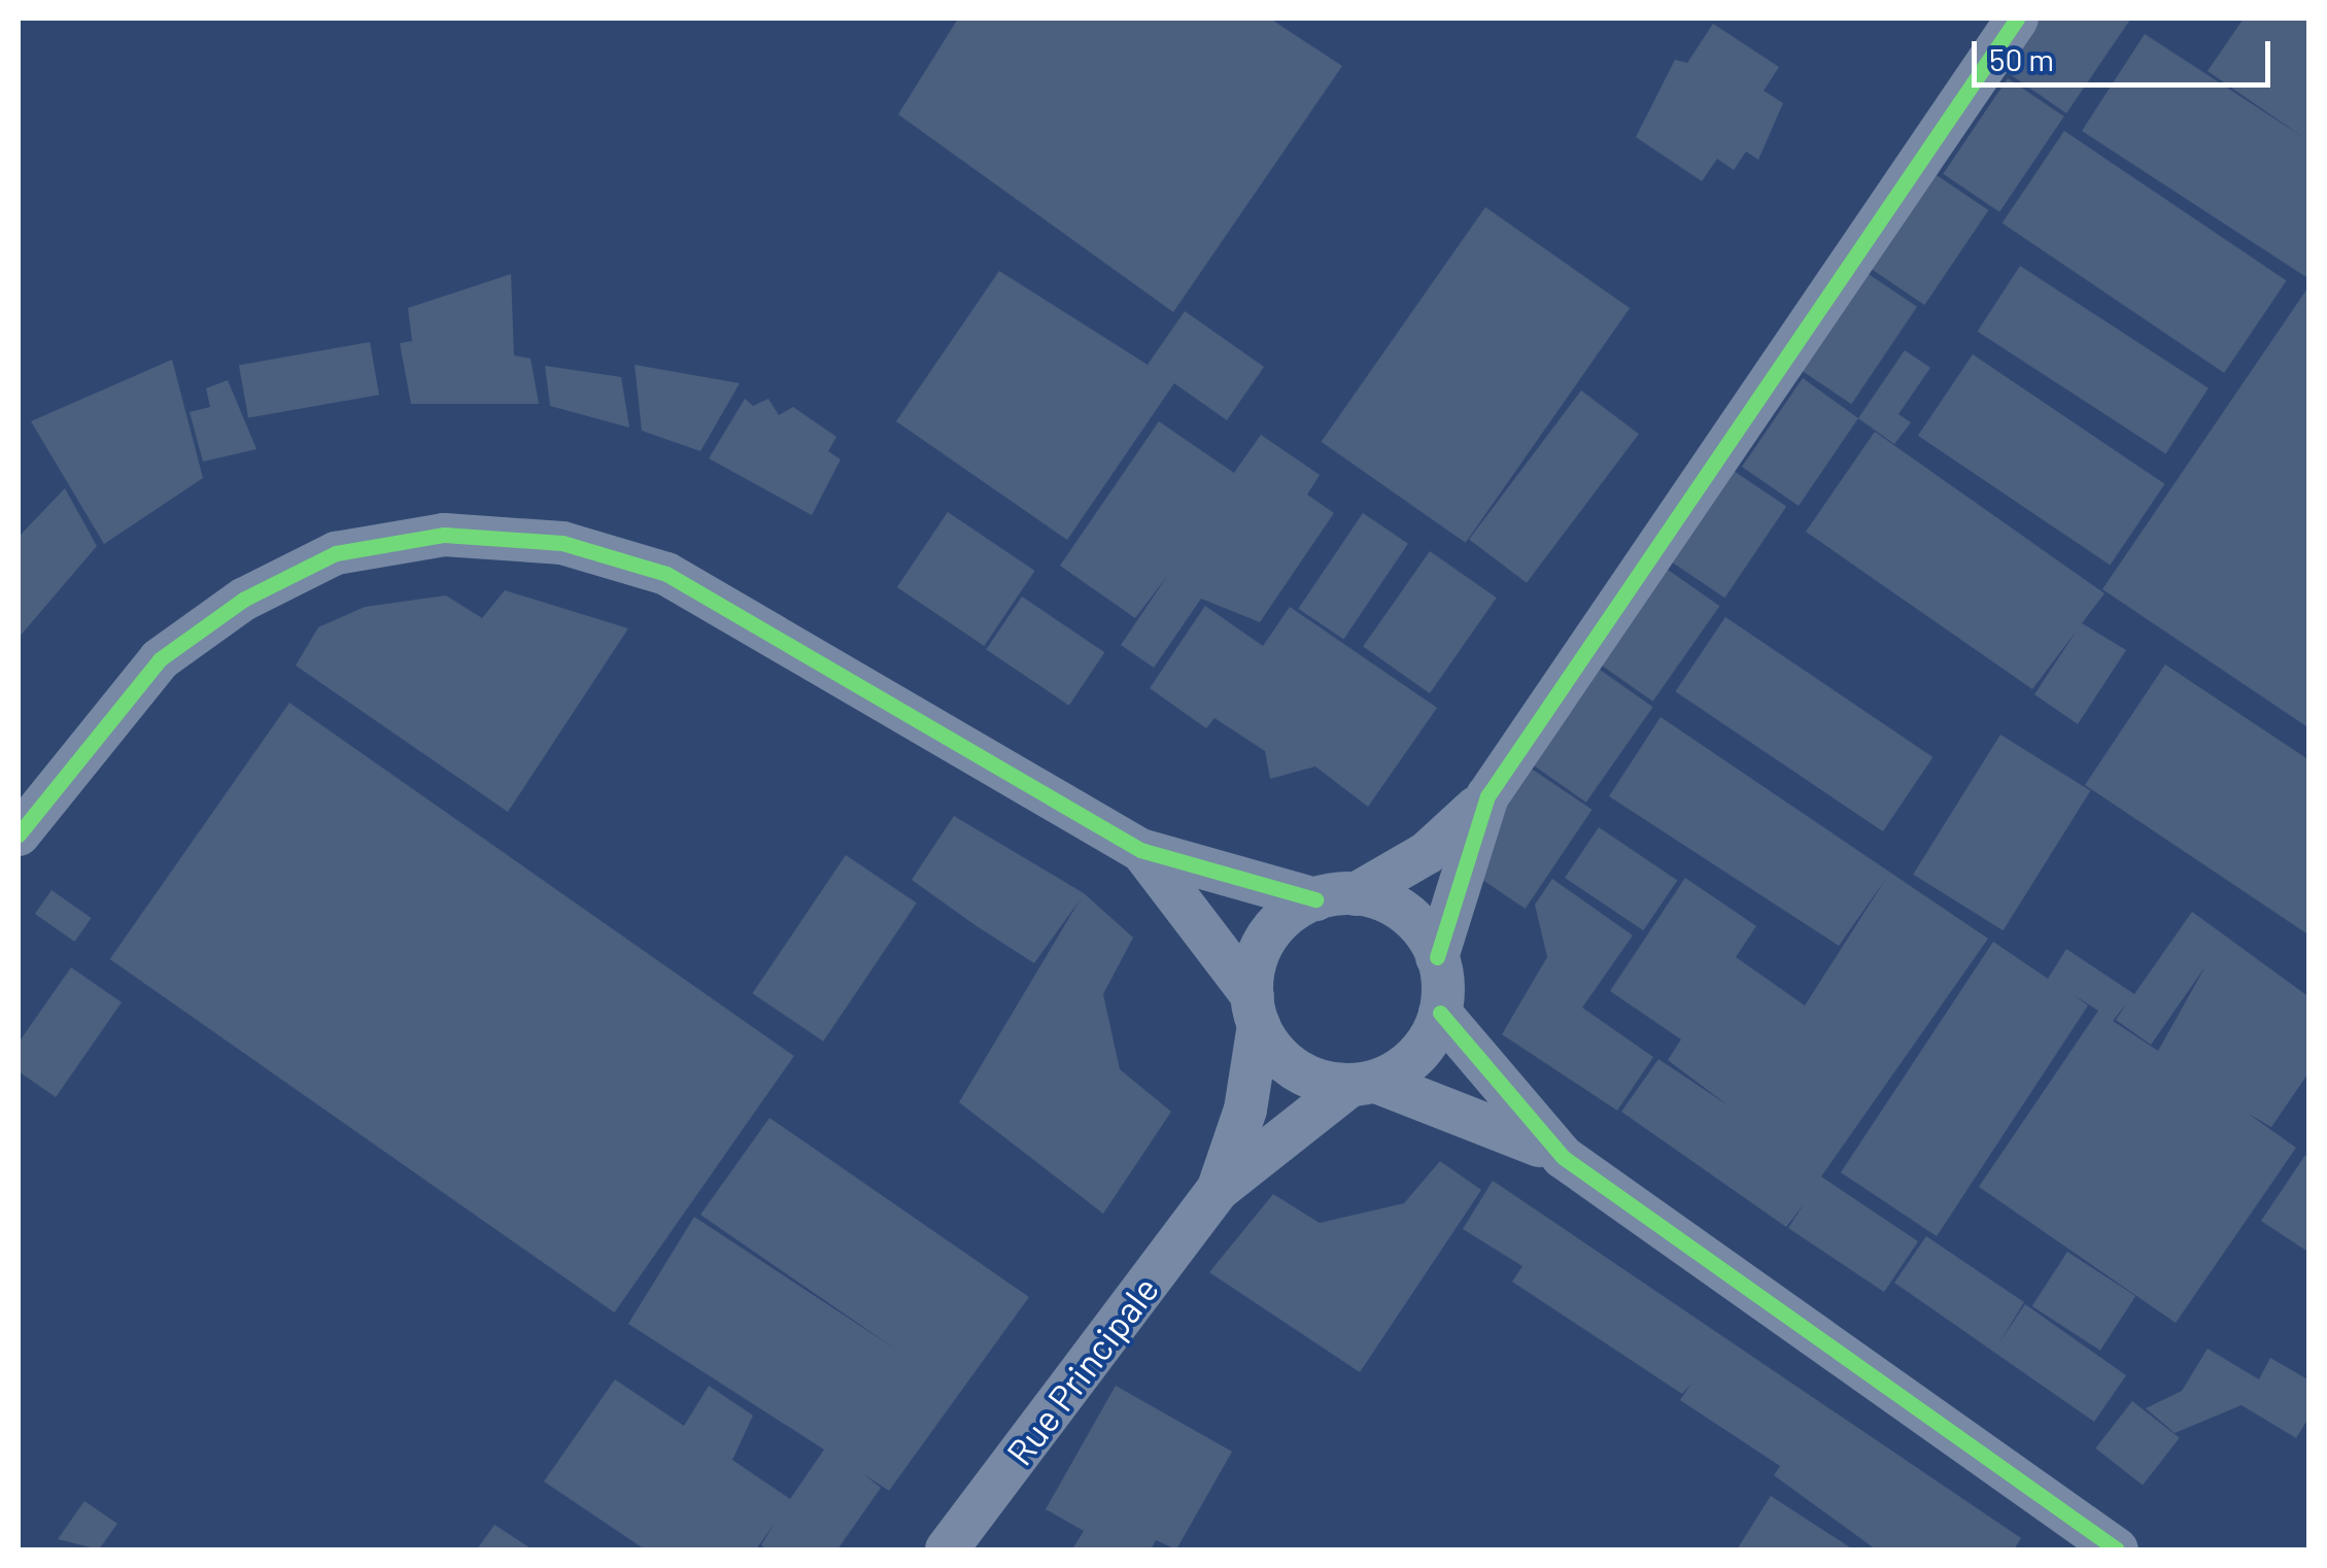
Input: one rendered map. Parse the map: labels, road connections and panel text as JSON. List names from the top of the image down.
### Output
{
  "streets": {
    "street": ["Rue Principale"]
  },
  "scale_bar": "50 m"
}
